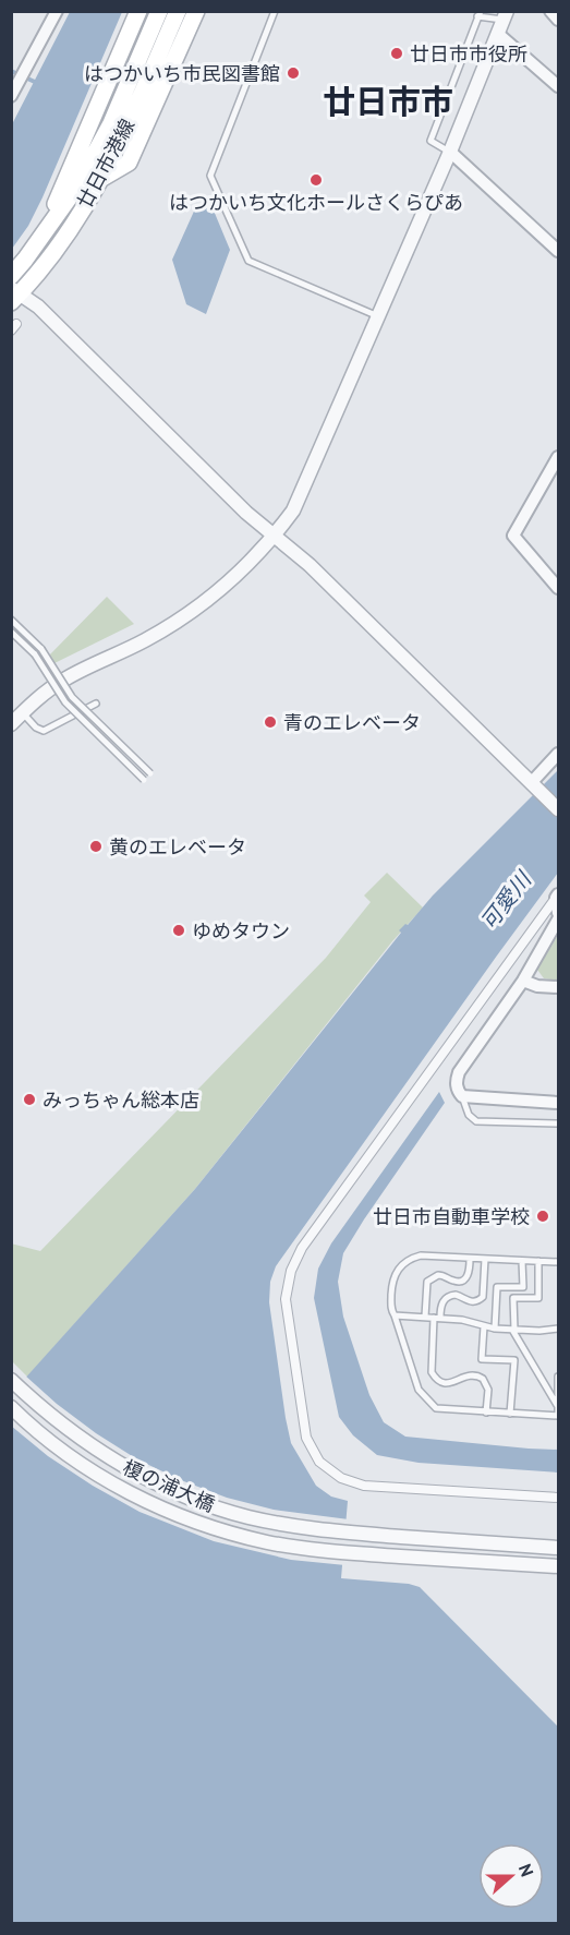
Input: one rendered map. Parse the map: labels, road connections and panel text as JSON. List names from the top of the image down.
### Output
{
  "streets": {
    "main road": ["廿日市港線"],
    "street": ["榎の浦大橋"]
  },
  "districts": ["廿日市市"],
  "water": ["可愛川"],
  "places": [
    "廿日市市役所",
    "はつかいち市民図書館",
    "はつかいち文化ホールさくらぴあ",
    "青のエレベータ",
    "黄のエレベータ",
    "ゆめタウン",
    "みっちゃん総本店",
    "廿日市自動車学校"
  ],
  "north": "right"
}
